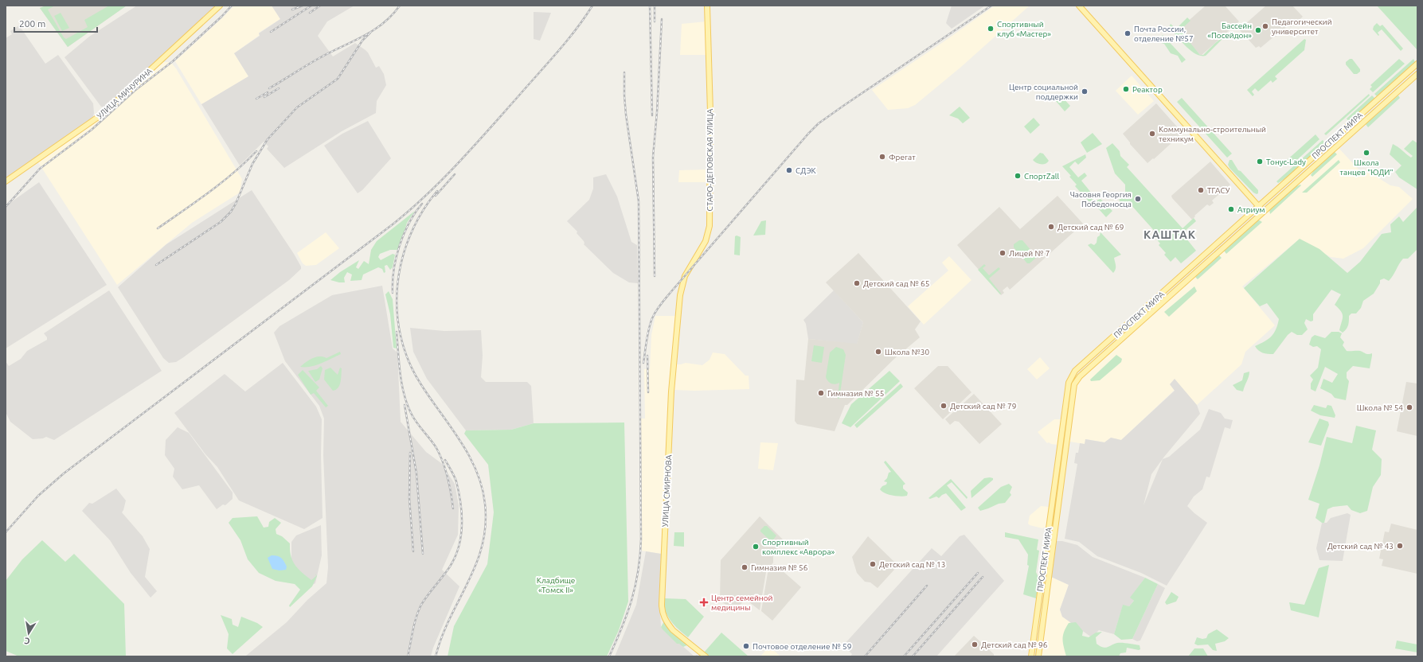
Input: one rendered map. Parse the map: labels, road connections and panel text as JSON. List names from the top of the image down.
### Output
{
  "streets": {
    "main road": [
      "УЛИЦА МИЧУРИНА",
      "ПРОСПЕКТ МИРА",
      "СТАРО-ДЕПОВСКАЯ УЛИЦА",
      "УЛИЦА СМИРНОВА"
    ]
  },
  "crossings": [
    ["СТАРО-ДЕПОВСКАЯ УЛИЦА", "УЛИЦА СМИРНОВА"]
  ],
  "districts": ["КАШТАК"],
  "parks": ["Кладбище «Томск II»"],
  "places": {
    "other": [
      "Педагогический университет",
      "Спортивный клуб «Мастер»",
      "Бассейн «Посейдон»",
      "Почта России, отделение №57",
      "Реактор",
      "Центр социальной поддержки",
      "Коммунально-строительный техникум",
      "Школа танцев \"ЮДИ\"",
      "Фрегат",
      "Тонус-Lady",
      "СДЭК",
      "СпортZall",
      "ТГАСУ",
      "Часовня Георгия Победоносца",
      "Атриум",
      "Детский сад № 69",
      "Лицей № 7",
      "Детский сад № 65",
      "Школа №30",
      "Гимназия № 55",
      "Детский сад № 79",
      "Школа № 54",
      "Детский сад № 43",
      "Спортивный комплекс «Аврора»",
      "Детский сад № 13",
      "Гимназия № 56",
      "Детский сад № 96",
      "Почтовое отделение № 59"
    ],
    "health": ["Центр семейной медицины"]
  },
  "scale_bar": "200 m",
  "north": "bottom"
}
